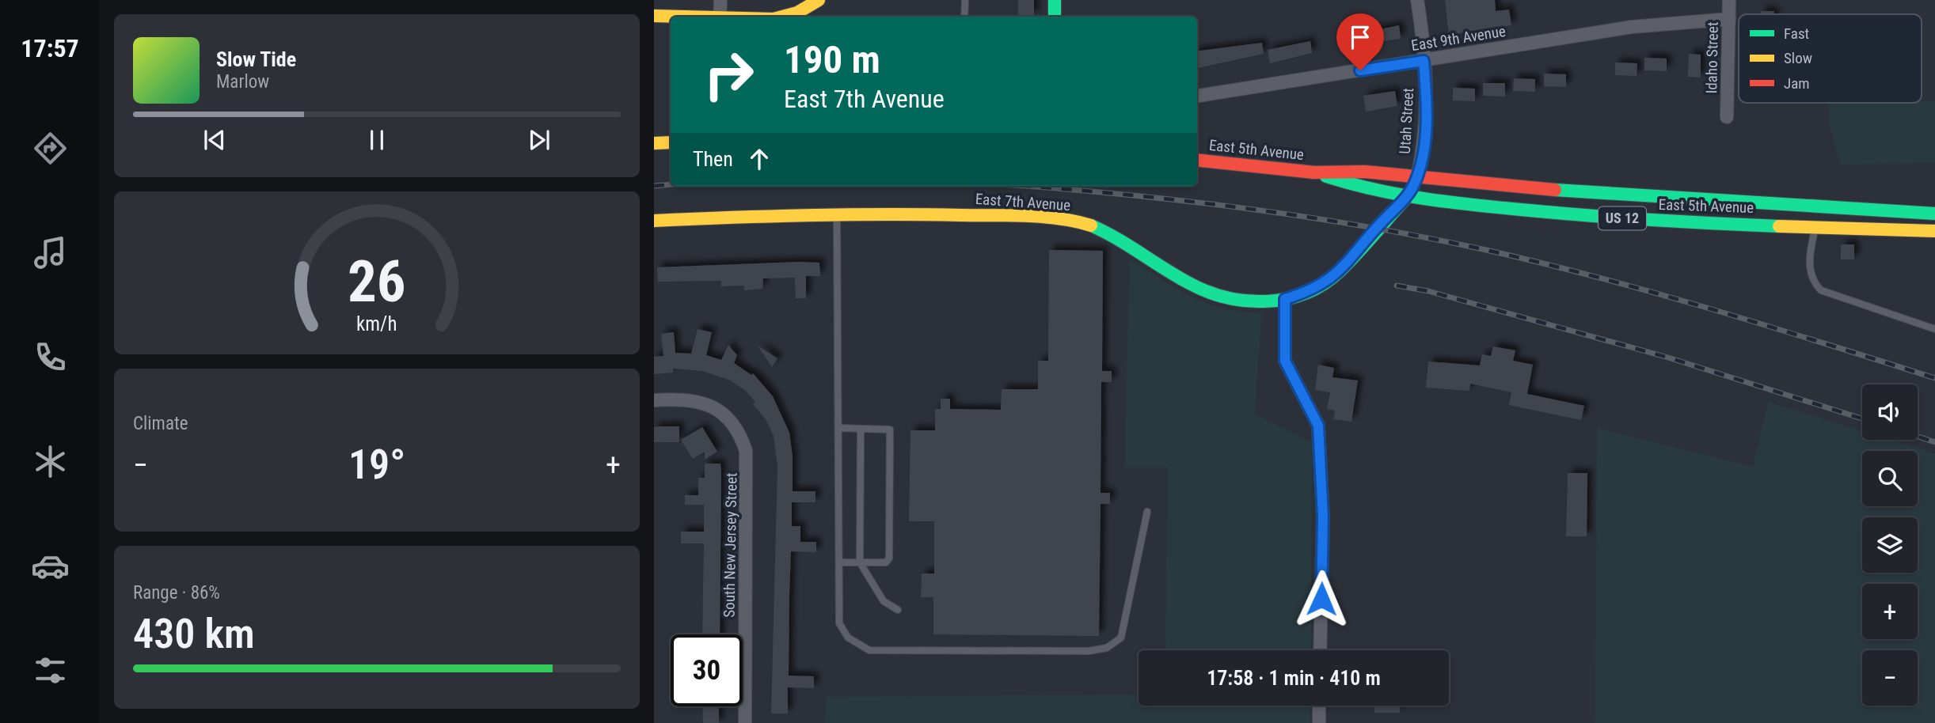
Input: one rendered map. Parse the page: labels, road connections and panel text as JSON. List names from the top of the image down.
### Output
{
  "streets": {
    "main road": ["East 5th Avenue", "East 7th Avenue", "US 12"],
    "street": [
      "East 9th Avenue",
      "Idaho Street",
      "Utah Street",
      "South New Jersey Street"
    ]
  },
  "crossings": [
    ["East 9th Avenue", "Idaho Street"],
    ["East 9th Avenue", "Utah Street"],
    ["Utah Street", "East 5th Avenue"],
    ["Utah Street", "East 7th Avenue"],
    ["East 5th Avenue", "East 7th Avenue"]
  ],
  "legend": ["Fast", "Slow", "Jam"],
  "page": {
    "tabs": "17:57",
    "turn": ["190 m", "East 7th Avenue"],
    "song": ["Slow Tide", "Marlow"],
    "then": "Then",
    "tile": [
      "Climate",
      ["Range · 86%", "430 km"]
    ],
    "map_buttons": ["+", "−"],
    "heat": ["−", "19°", "+"],
    "limit": "30",
    "trip": "17:58 · 1 min · 410 m",
    "gauge": ["26", "km/h"]
  }
}
